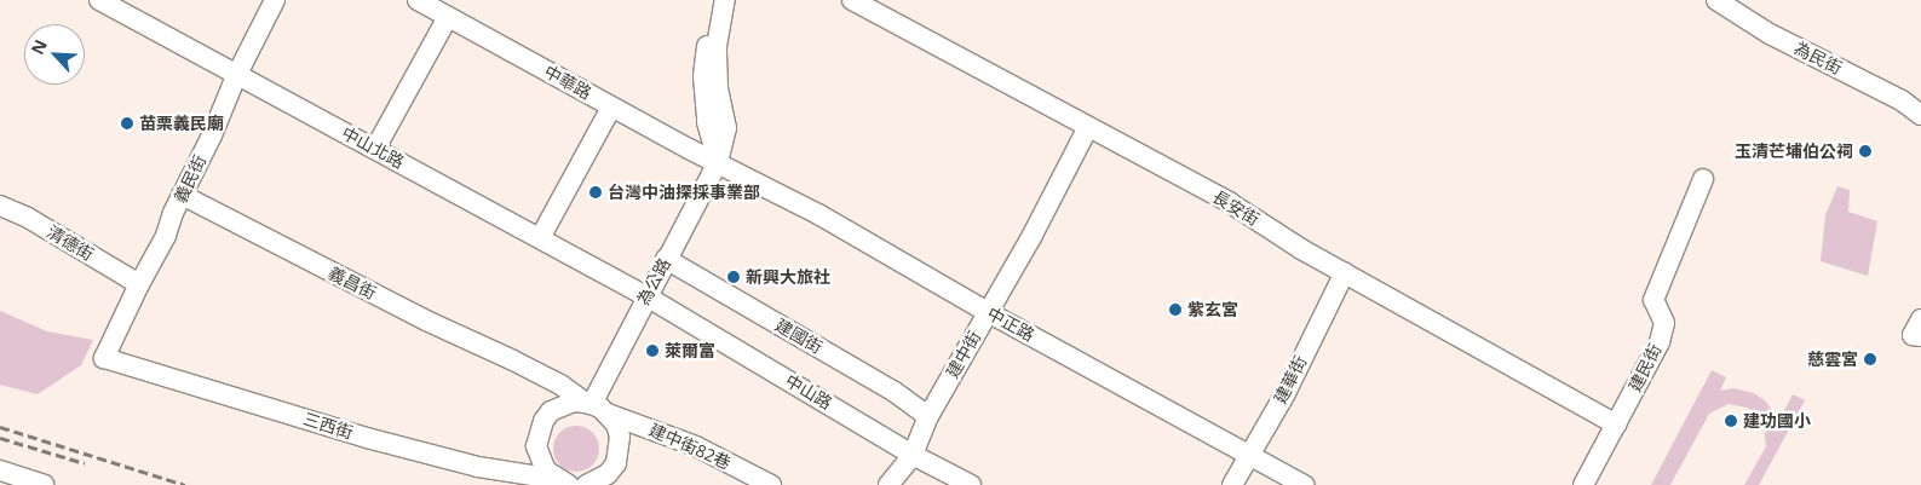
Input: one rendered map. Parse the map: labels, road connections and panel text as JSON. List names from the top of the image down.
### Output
{
  "streets": {
    "street": [
      "為民街",
      "中華路",
      "中山北路",
      "義民街",
      "長安街",
      "清德街",
      "為公路",
      "義昌街",
      "中正路",
      "建國街",
      "建中街",
      "建民街",
      "建華街",
      "中山路",
      "三西街",
      "建中街82巷"
    ]
  },
  "crossings": [
    ["中華路", "為公路"],
    ["中華路", "中正路"],
    ["中山北路", "義民街"],
    ["中山北路", "為公路"],
    ["中山北路", "中山路"],
    ["義民街", "清德街"],
    ["義民街", "義昌街"],
    ["義民街", "三西街"],
    ["長安街", "建中街"],
    ["長安街", "建民街"],
    ["長安街", "建華街"],
    ["為公路", "中正路"],
    ["為公路", "建國街"],
    ["為公路", "中山路"],
    ["為公路", "建中街82巷"],
    ["義昌街", "建中街82巷"],
    ["中正路", "建中街"],
    ["中正路", "建華街"],
    ["建國街", "建中街"],
    ["建中街", "中山路"]
  ],
  "places": [
    "苗栗義民廟",
    "玉清芒埔伯公祠",
    "台灣中油探採事業部",
    "新興大旅社",
    "紫玄宮",
    "萊爾富",
    "慈雲宮",
    "建功國小"
  ],
  "north": "top left"
}
